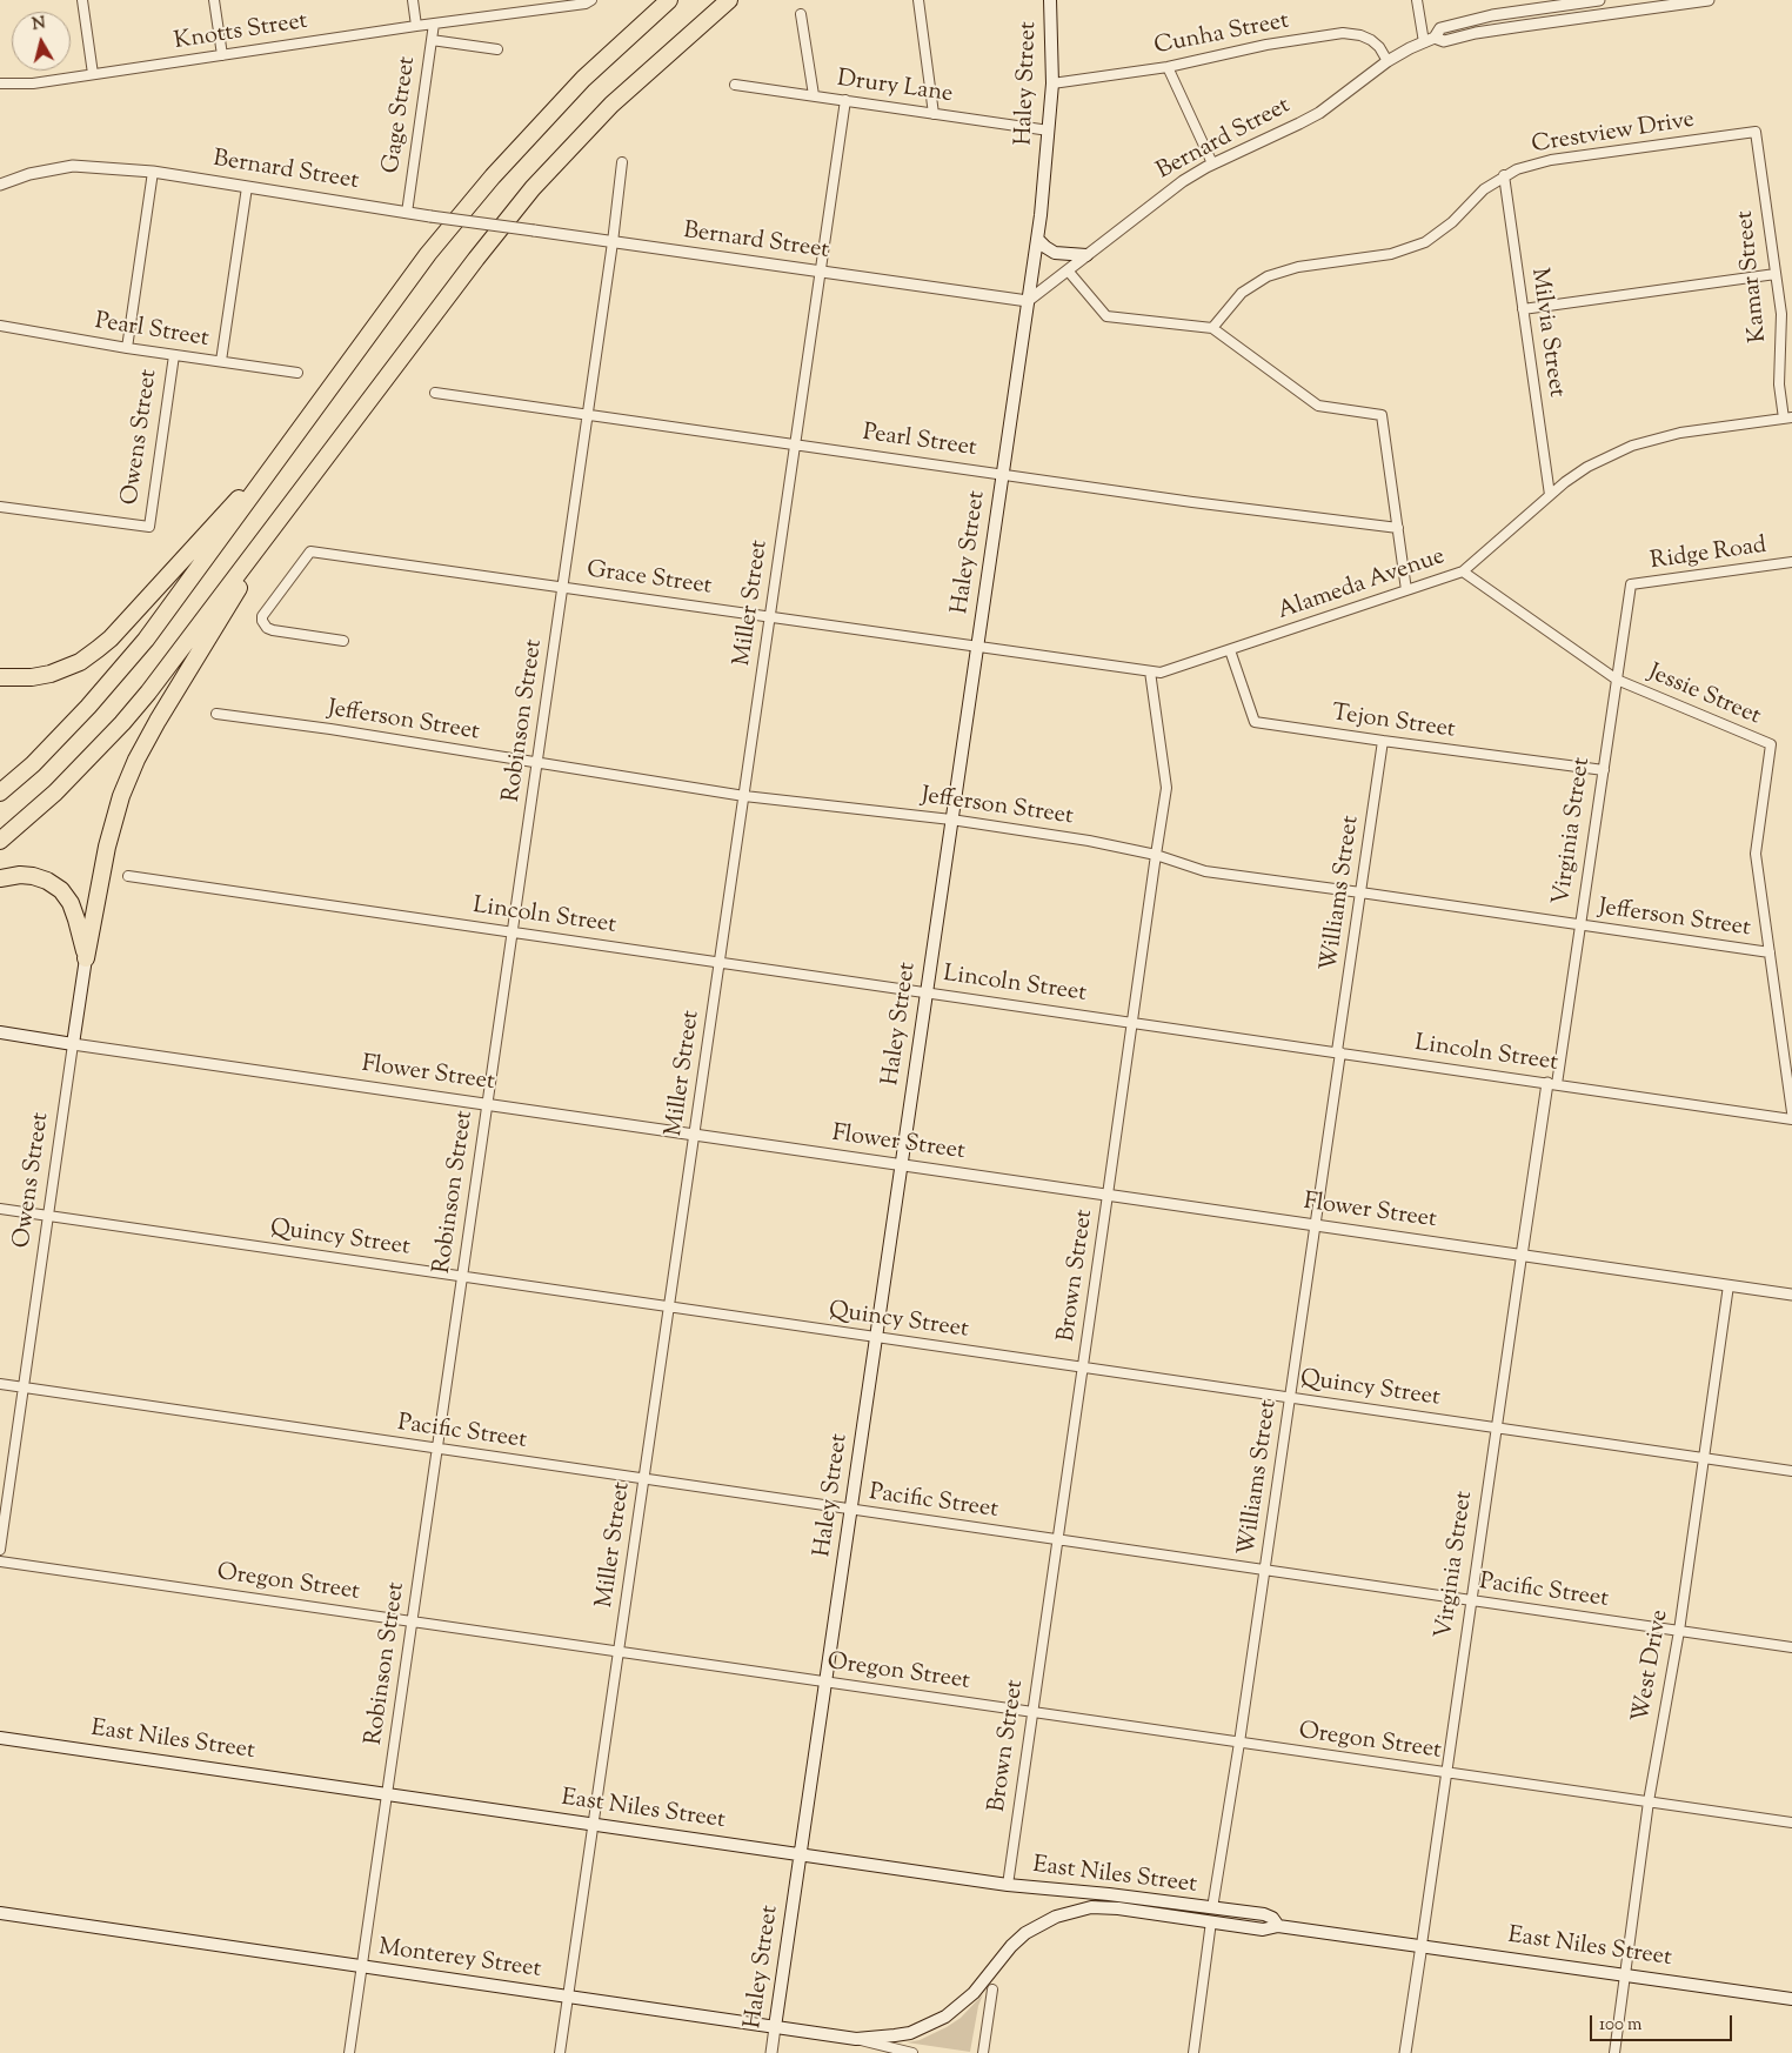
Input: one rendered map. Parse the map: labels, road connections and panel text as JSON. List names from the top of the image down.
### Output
{
  "streets": {
    "main road": [
      "Haley Street",
      "Owens Street",
      "Flower Street",
      "East Niles Street",
      "Monterey Street"
    ],
    "street": [
      "Knotts Street",
      "Cunha Street",
      "Drury Lane",
      "Gage Street",
      "Crestview Drive",
      "Bernard Street",
      "Kamar Street",
      "Pearl Street",
      "Milvia Street",
      "Ridge Road",
      "Grace Street",
      "Alameda Avenue",
      "Miller Street",
      "Jessie Street",
      "Robinson Street",
      "Jefferson Street",
      "Tejon Street",
      "Virginia Street",
      "Williams Street",
      "Lincoln Street",
      "Quincy Street",
      "Brown Street",
      "Pacific Street",
      "Oregon Street",
      "West Drive"
    ]
  },
  "crossings": [
    ["Knotts Street", "Gage Street"],
    ["Cunha Street", "Haley Street"],
    ["Cunha Street", "Bernard Street"],
    ["Haley Street", "Drury Lane"],
    ["Haley Street", "Bernard Street"],
    ["Haley Street", "Pearl Street"],
    ["Haley Street", "Grace Street"],
    ["Haley Street", "Jefferson Street"],
    ["Haley Street", "Lincoln Street"],
    ["Haley Street", "Flower Street"],
    ["Haley Street", "Quincy Street"],
    ["Haley Street", "Pacific Street"],
    ["Haley Street", "Oregon Street"],
    ["Haley Street", "East Niles Street"],
    ["Haley Street", "Monterey Street"],
    ["Drury Lane", "Miller Street"],
    ["Gage Street", "Bernard Street"],
    ["Crestview Drive", "Kamar Street"],
    ["Crestview Drive", "Milvia Street"],
    ["Bernard Street", "Miller Street"],
    ["Bernard Street", "Robinson Street"],
    ["Kamar Street", "Alameda Avenue"],
    ["Pearl Street", "Owens Street"],
    ["Pearl Street", "Miller Street"],
    ["Pearl Street", "Robinson Street"],
    ["Milvia Street", "Alameda Avenue"],
    ["Owens Street", "Flower Street"],
    ["Owens Street", "Quincy Street"],
    ["Owens Street", "Pacific Street"],
    ["Ridge Road", "Virginia Street"],
    ["Grace Street", "Alameda Avenue"],
    ["Grace Street", "Miller Street"],
    ["Grace Street", "Robinson Street"],
    ["Grace Street", "Brown Street"],
    ["Alameda Avenue", "Jessie Street"],
    ["Alameda Avenue", "Tejon Street"],
    ["Alameda Avenue", "Brown Street"],
    ["Miller Street", "Jefferson Street"],
    ["Miller Street", "Lincoln Street"],
    ["Miller Street", "Flower Street"],
    ["Miller Street", "Quincy Street"],
    ["Miller Street", "Pacific Street"],
    ["Miller Street", "Oregon Street"],
    ["Miller Street", "East Niles Street"],
    ["Miller Street", "Monterey Street"],
    ["Jessie Street", "Jefferson Street"],
    ["Jessie Street", "Virginia Street"],
    ["Robinson Street", "Jefferson Street"],
    ["Robinson Street", "Lincoln Street"],
    ["Robinson Street", "Flower Street"],
    ["Robinson Street", "Quincy Street"],
    ["Robinson Street", "Pacific Street"],
    ["Robinson Street", "Oregon Street"],
    ["Robinson Street", "East Niles Street"],
    ["Robinson Street", "Monterey Street"],
    ["Jefferson Street", "Virginia Street"],
    ["Jefferson Street", "Williams Street"],
    ["Jefferson Street", "Brown Street"],
    ["Tejon Street", "Virginia Street"],
    ["Tejon Street", "Williams Street"],
    ["Virginia Street", "Lincoln Street"],
    ["Virginia Street", "Flower Street"],
    ["Virginia Street", "Quincy Street"],
    ["Virginia Street", "Pacific Street"],
    ["Virginia Street", "Oregon Street"],
    ["Virginia Street", "East Niles Street"],
    ["Williams Street", "Lincoln Street"],
    ["Williams Street", "Flower Street"],
    ["Williams Street", "Quincy Street"],
    ["Williams Street", "Pacific Street"],
    ["Williams Street", "Oregon Street"],
    ["Williams Street", "East Niles Street"],
    ["Lincoln Street", "Brown Street"],
    ["Flower Street", "Brown Street"],
    ["Flower Street", "West Drive"],
    ["Quincy Street", "Brown Street"],
    ["Quincy Street", "West Drive"],
    ["Brown Street", "Pacific Street"],
    ["Brown Street", "Oregon Street"],
    ["Brown Street", "East Niles Street"],
    ["Pacific Street", "West Drive"],
    ["Oregon Street", "West Drive"],
    ["West Drive", "East Niles Street"],
    ["East Niles Street", "Monterey Street"]
  ],
  "scale_bar": "100 m",
  "north": "top"
}
